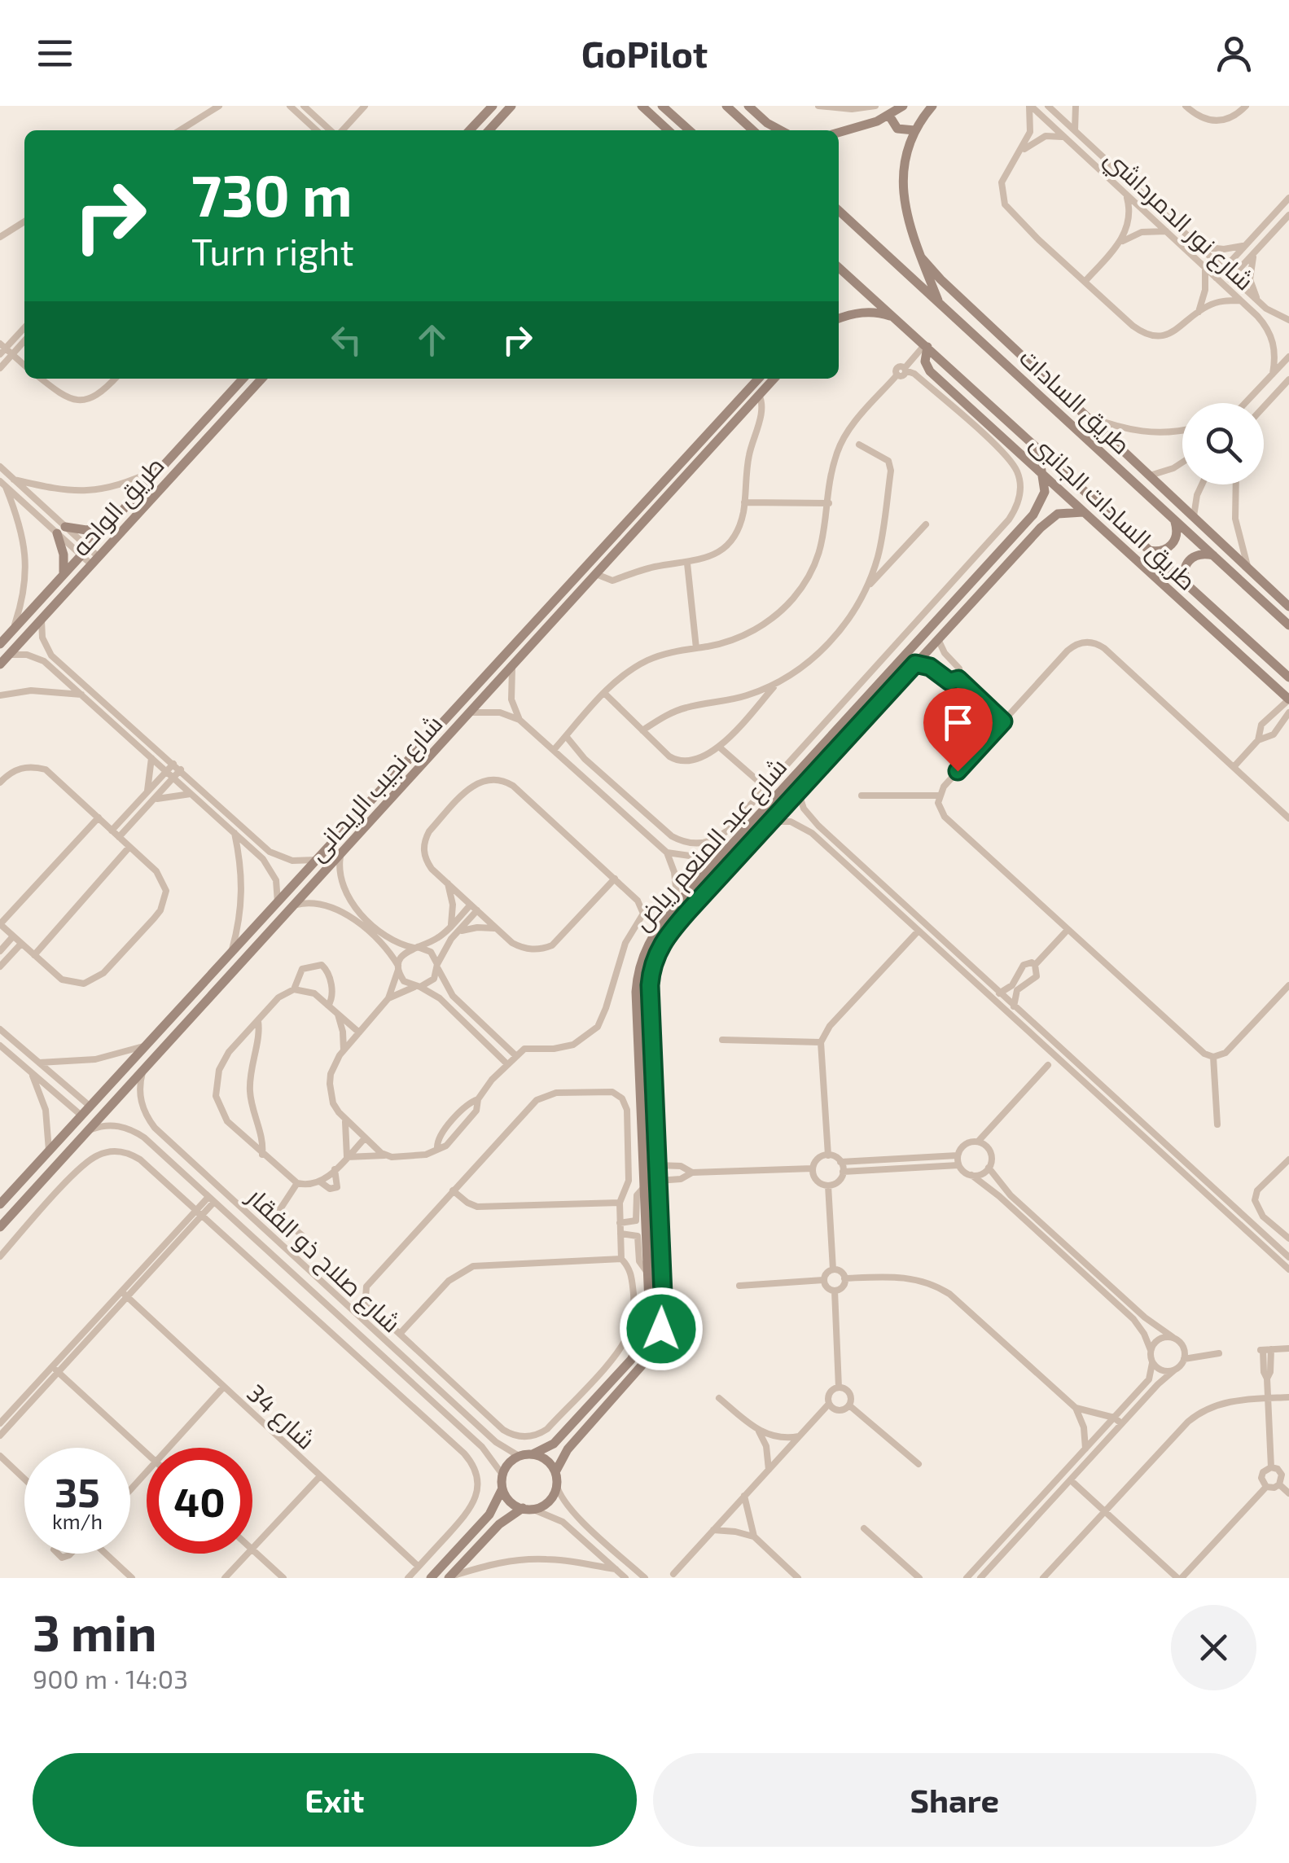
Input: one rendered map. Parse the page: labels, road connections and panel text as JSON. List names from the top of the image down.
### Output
{
  "streets": {
    "street": [
      "شارع نور الدمرداشي",
      "طريق السادات",
      "طريق الواحه",
      "طريق السادات الجانبى",
      "شارع نجيب الريحانى",
      "شارع عبد المنعم رياض",
      "شارع صلاح ذو الفقار",
      "شارع 34"
    ]
  },
  "crossings": [
    ["طريق السادات الجانبى", "شارع عبد المنعم رياض"],
    ["شارع نجيب الريحانى", "شارع صلاح ذو الفقار"],
    ["شارع عبد المنعم رياض", "شارع صلاح ذو الفقار"]
  ],
  "page": {
    "header": "GoPilot",
    "turn": ["730 m", "Turn right"],
    "speed": "35 km/h",
    "limit": "40",
    "heading": ["3 min", "900 m · 14:03"],
    "buttons": ["Exit", "Share"]
  }
}
